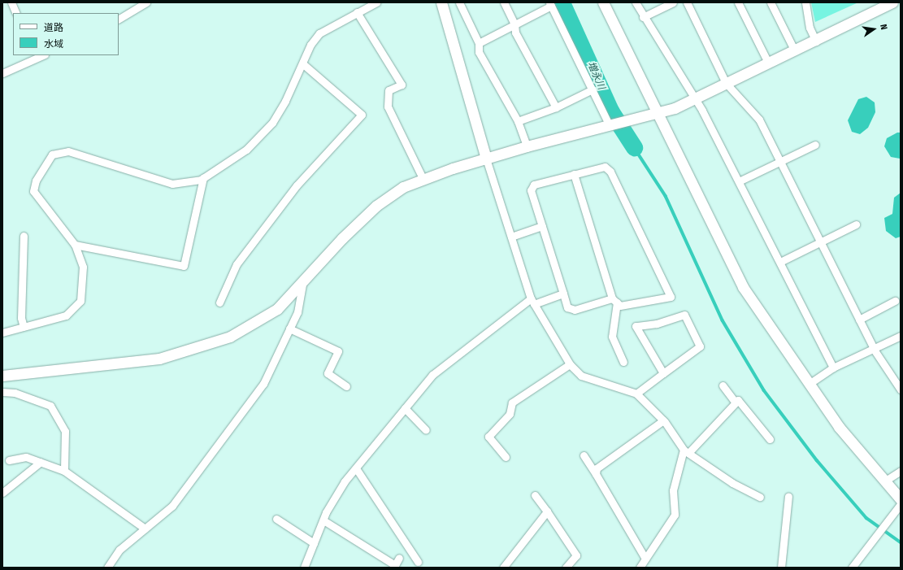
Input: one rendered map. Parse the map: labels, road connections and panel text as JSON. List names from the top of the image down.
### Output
{
  "water": ["増永川"],
  "legend": ["道路", "水域"],
  "north": "right"
}
